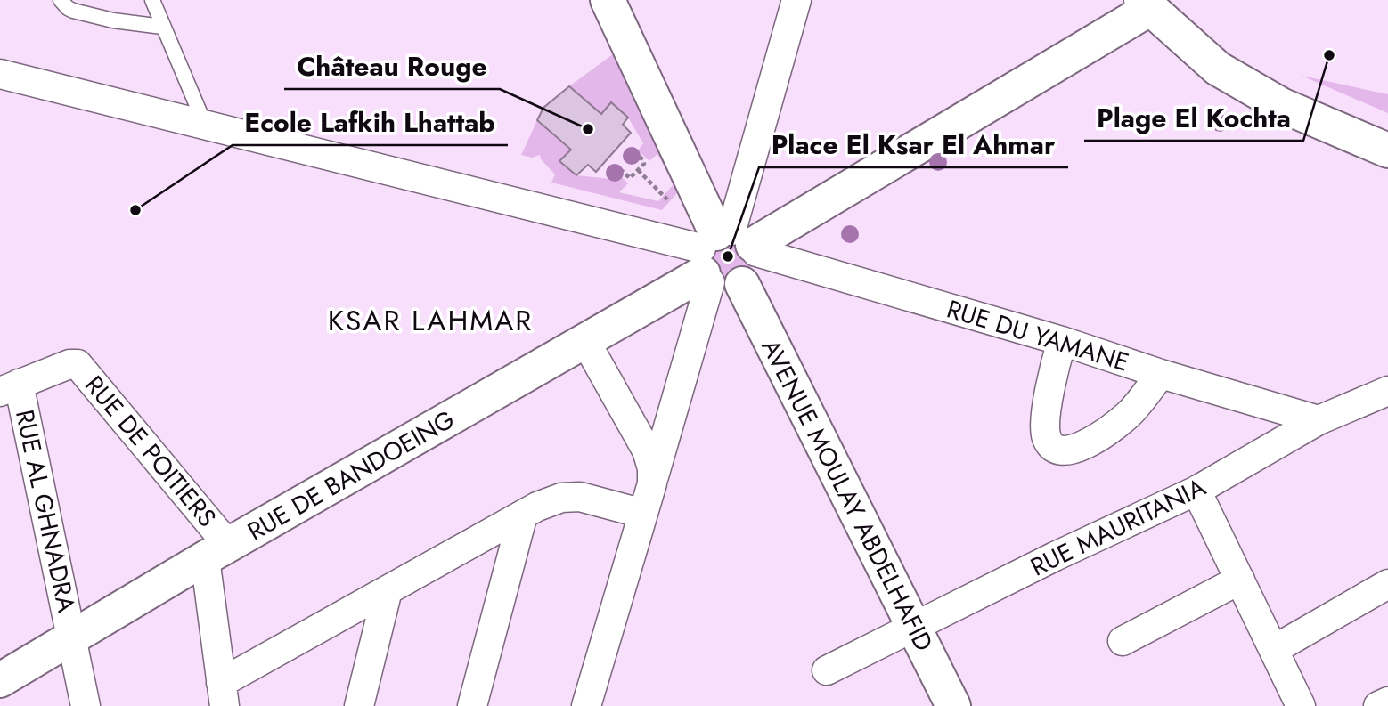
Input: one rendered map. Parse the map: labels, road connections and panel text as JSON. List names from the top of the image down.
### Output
{
  "streets": {
    "street": [
      "RUE DU YAMANE",
      "RUE DE POITIERS",
      "RUE DE BANDOEING",
      "AVENUE MOULAY ABDELHAFID",
      "RUE AL GHNADRA",
      "RUE MAURITANIA"
    ]
  },
  "crossings": [
    ["RUE DU YAMANE", "RUE DE BANDOEING"],
    ["RUE DU YAMANE", "AVENUE MOULAY ABDELHAFID"],
    ["RUE DU YAMANE", "RUE MAURITANIA"],
    ["RUE DE POITIERS", "RUE DE BANDOEING"],
    ["RUE DE POITIERS", "RUE AL GHNADRA"],
    ["RUE DE BANDOEING", "AVENUE MOULAY ABDELHAFID"],
    ["RUE DE BANDOEING", "RUE AL GHNADRA"],
    ["AVENUE MOULAY ABDELHAFID", "RUE MAURITANIA"]
  ],
  "districts": ["KSAR LAHMAR"],
  "places": [
    "Plage El Kochta",
    "Château Rouge",
    "Ecole Lafkih Lhattab",
    "Place El Ksar El Ahmar"
  ]
}
